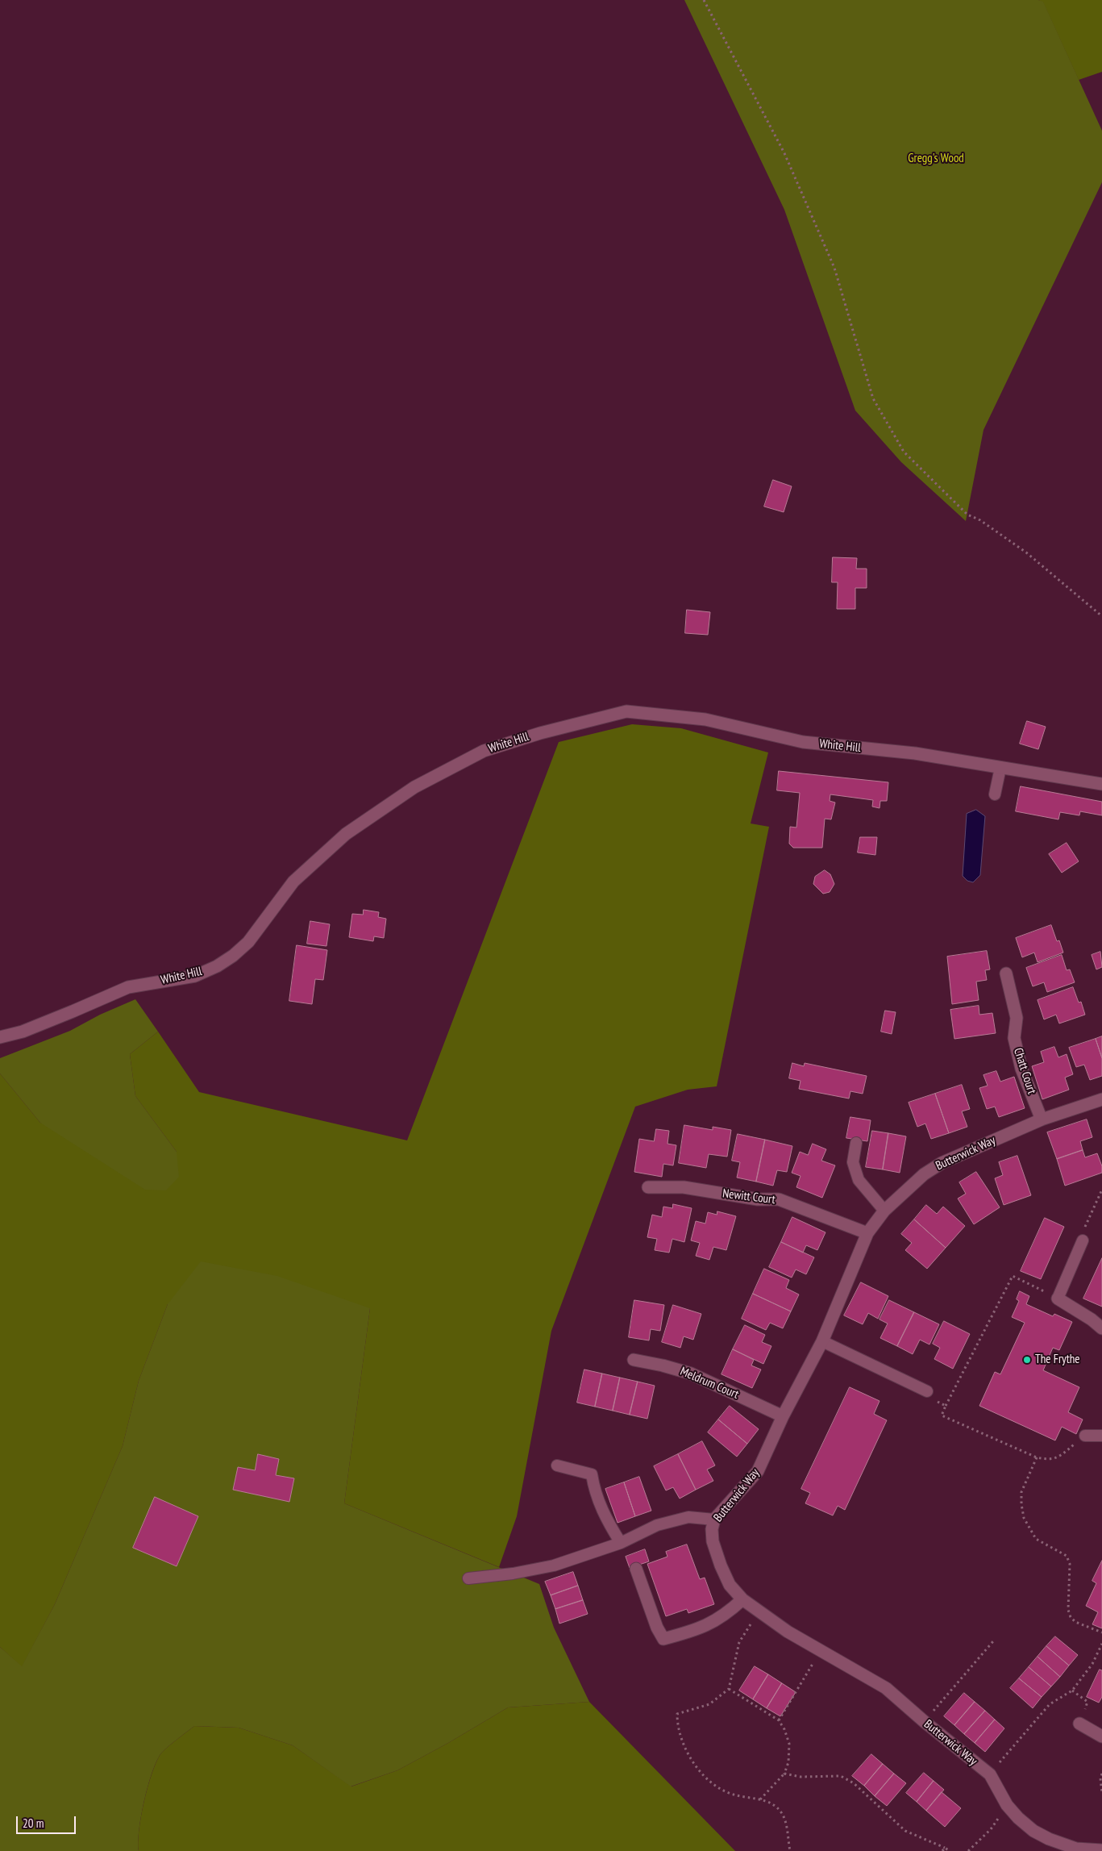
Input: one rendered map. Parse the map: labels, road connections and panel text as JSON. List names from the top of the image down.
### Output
{
  "streets": {
    "street": [
      "White Hill",
      "Chatt Court",
      "Butterwick Way",
      "Newitt Court",
      "Meldrum Court"
    ]
  },
  "crossings": [
    ["Chatt Court", "Butterwick Way"],
    ["Butterwick Way", "Newitt Court"],
    ["Butterwick Way", "Meldrum Court"]
  ],
  "parks": ["Gregg's Wood"],
  "places": ["The Frythe"],
  "scale_bar": "20 m"
}
